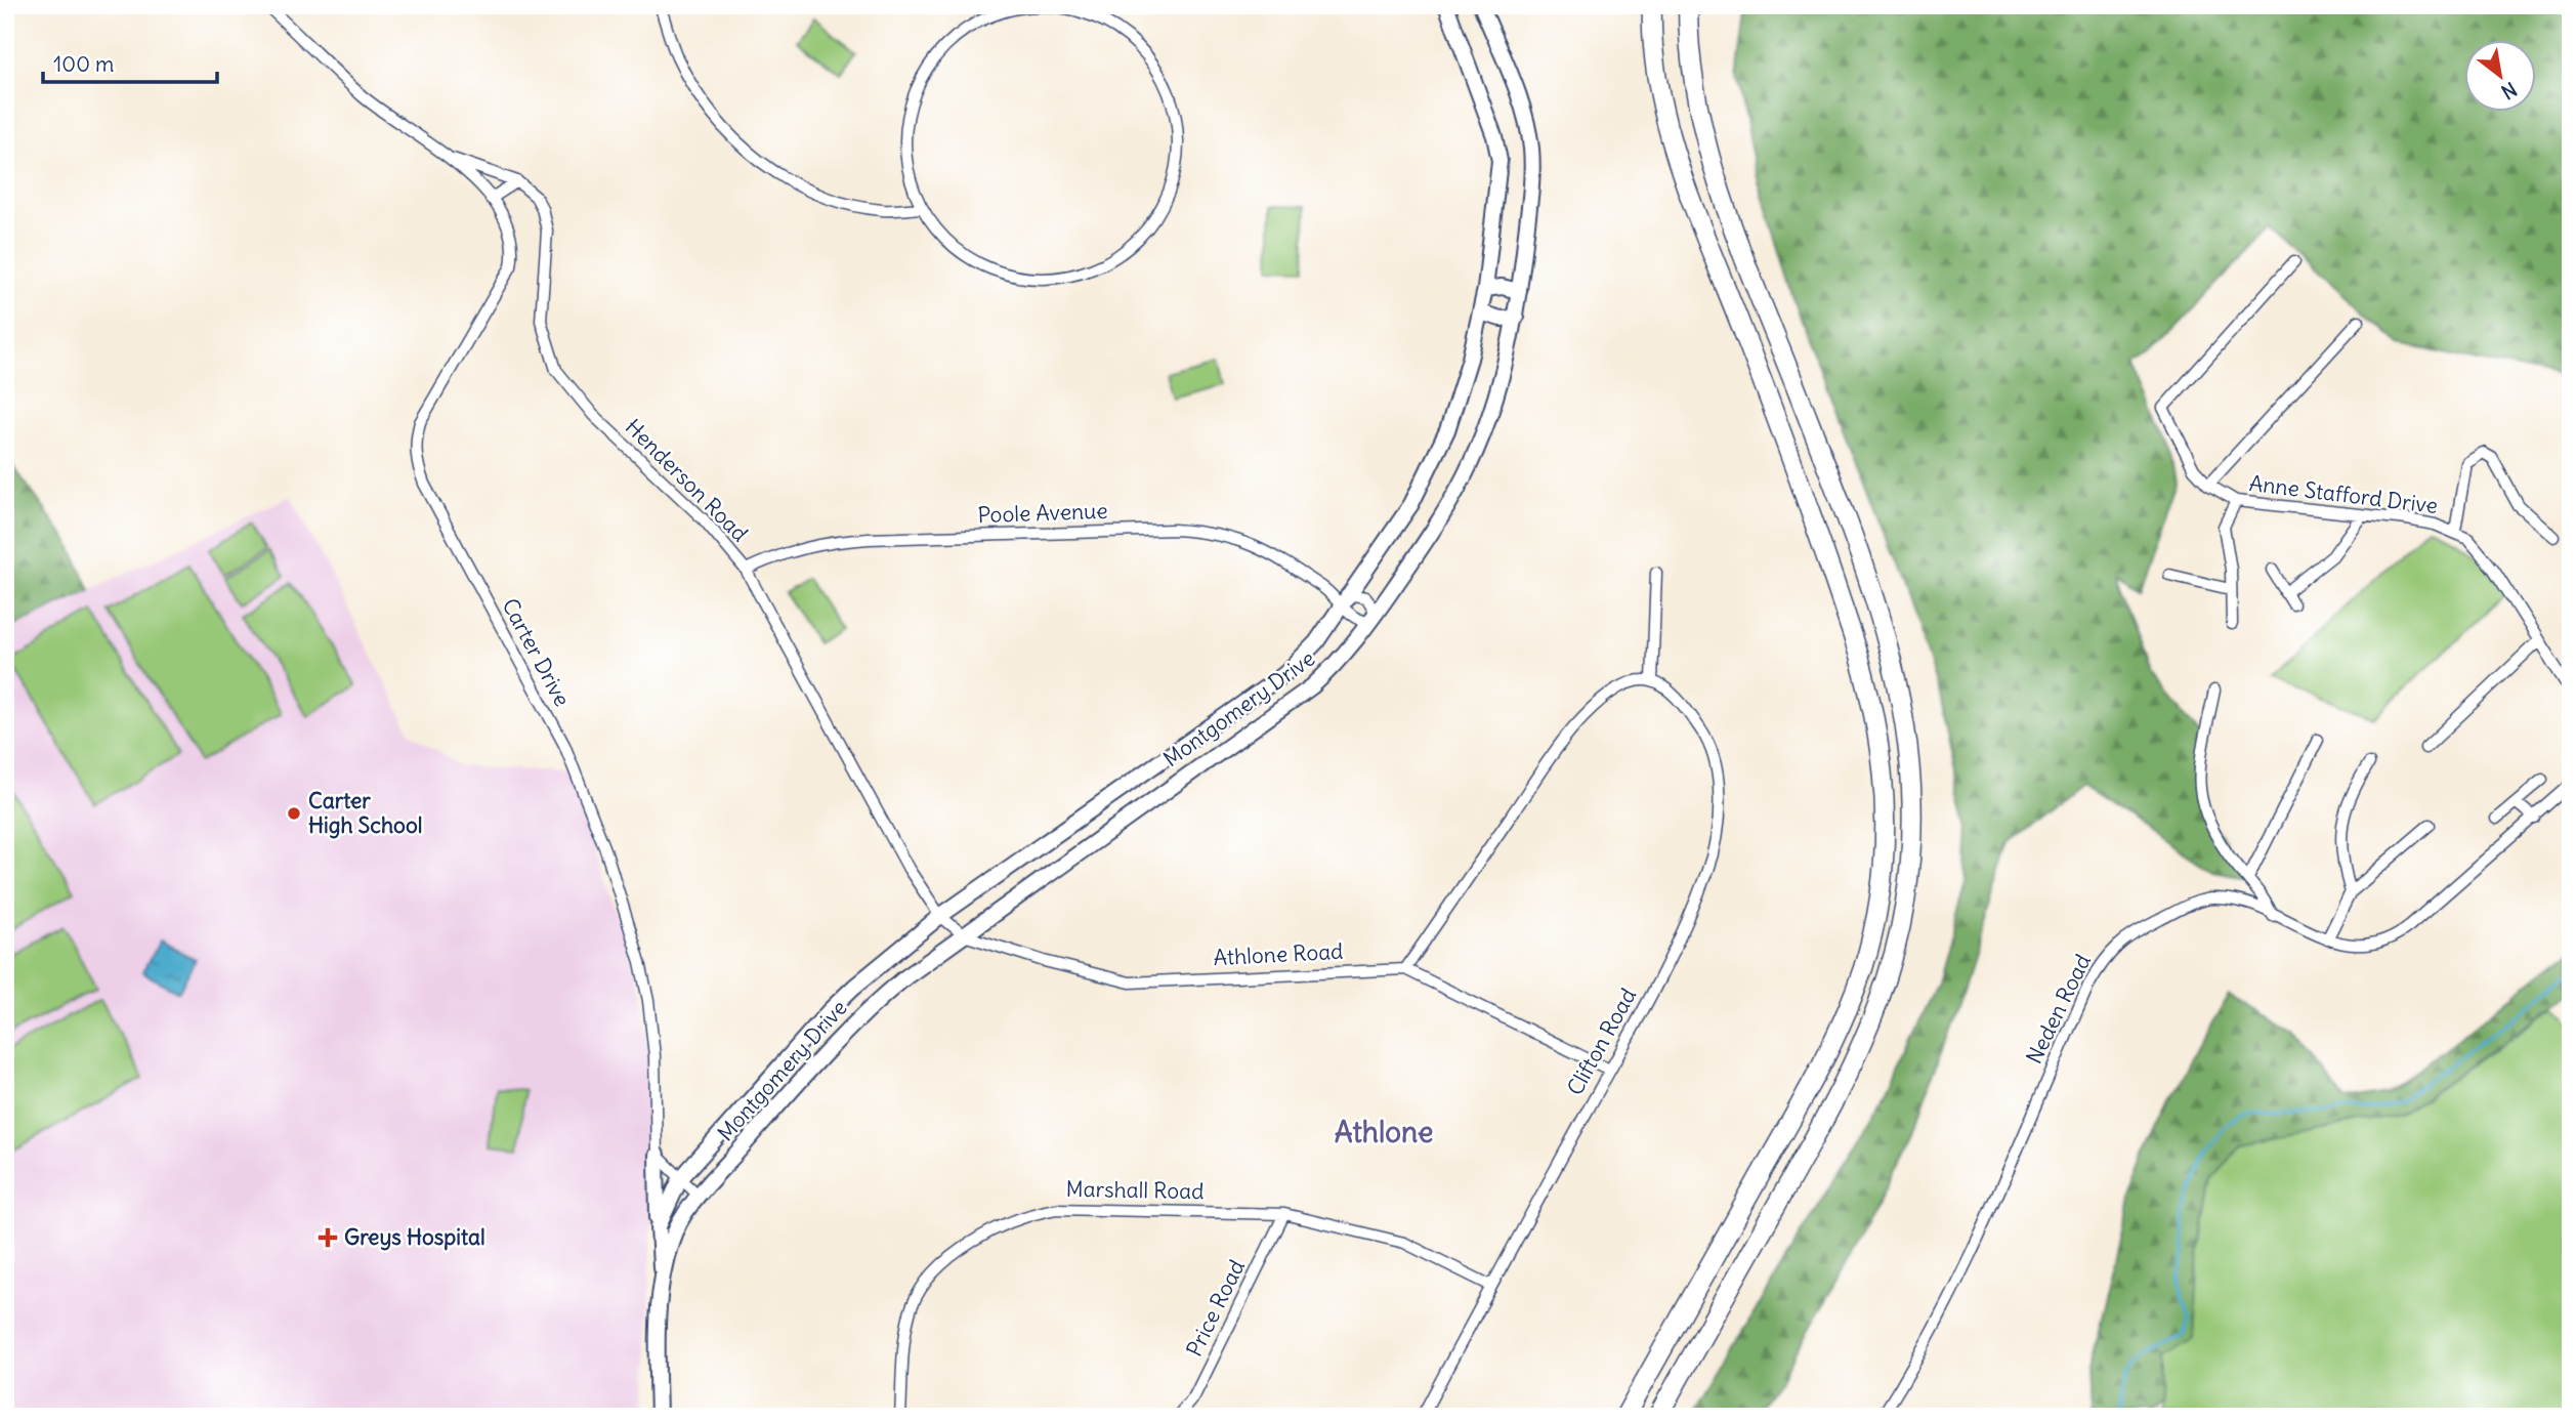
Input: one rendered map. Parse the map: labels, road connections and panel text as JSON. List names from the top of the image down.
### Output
{
  "streets": {
    "street": [
      "Henderson Road",
      "Anne Stafford Drive",
      "Poole Avenue",
      "Carter Drive",
      "Montgomery Drive",
      "Athlone Road",
      "Neden Road",
      "Clifton Road",
      "Marshall Road",
      "Price Road"
    ]
  },
  "crossings": [
    ["Henderson Road", "Poole Avenue"],
    ["Henderson Road", "Carter Drive"],
    ["Henderson Road", "Montgomery Drive"],
    ["Henderson Road", "Athlone Road"],
    ["Poole Avenue", "Montgomery Drive"],
    ["Montgomery Drive", "Athlone Road"],
    ["Athlone Road", "Clifton Road"],
    ["Clifton Road", "Marshall Road"],
    ["Marshall Road", "Price Road"]
  ],
  "districts": ["Athlone"],
  "places": {
    "other": ["Carter High School"],
    "health": ["Greys Hospital"]
  },
  "scale_bar": "100 m",
  "north": "bottom right"
}
